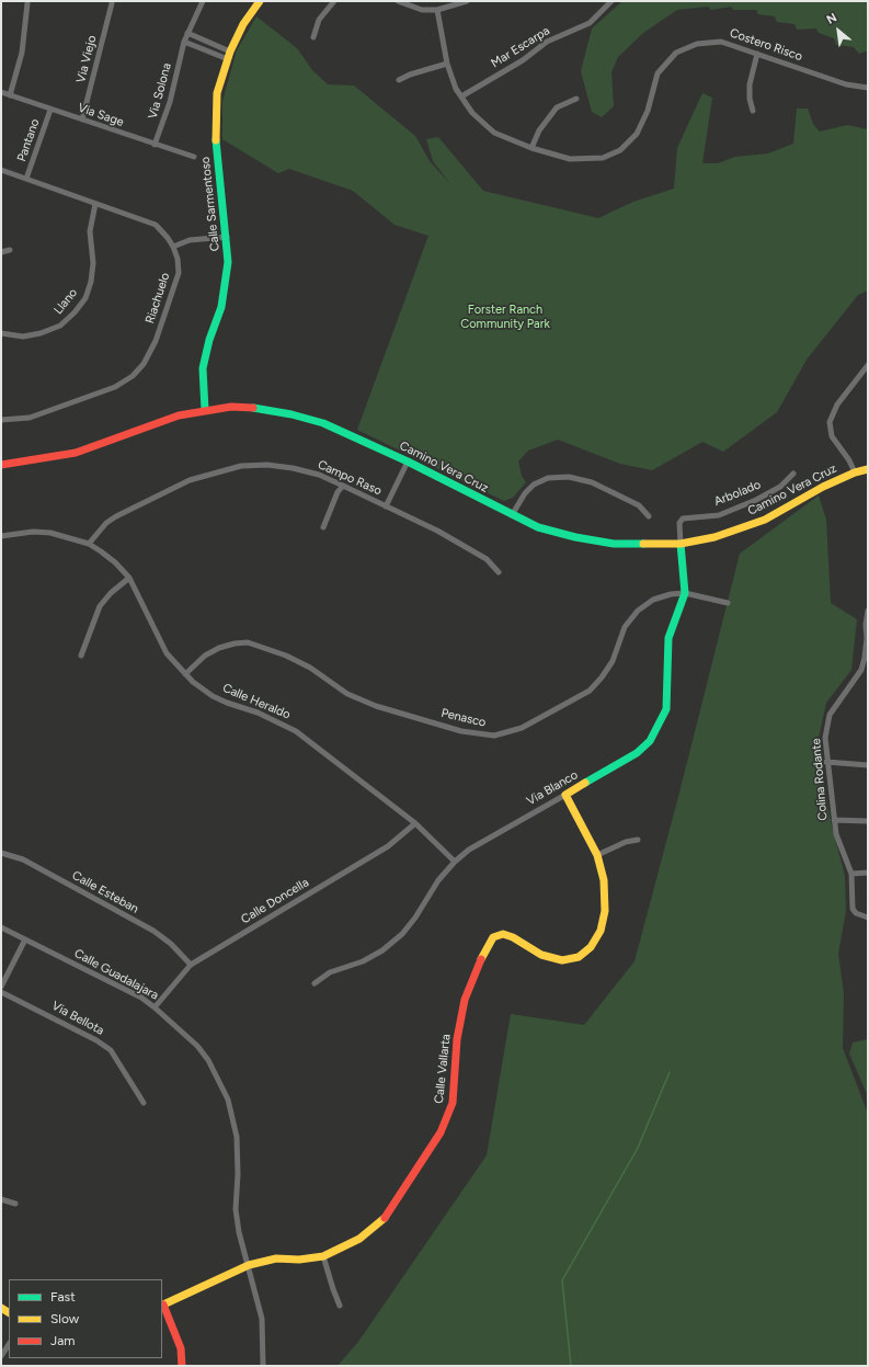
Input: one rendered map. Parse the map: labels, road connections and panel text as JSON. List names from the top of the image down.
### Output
{
  "streets": {
    "street": [
      "Costero Risco",
      "Mar Escarpa",
      "Via Viejo",
      "Via Solona",
      "Via Sage",
      "Pantano",
      "Calle Sarmentoso",
      "Riachuelo",
      "Llano",
      "Camino Vera Cruz",
      "Campo Raso",
      "Arbolado",
      "Calle Heraldo",
      "Penasco",
      "Colina Rodante",
      "Via Blanco",
      "Calle Esteban",
      "Calle Doncella",
      "Calle Guadalajara",
      "Via Bellota",
      "Calle Vallarta"
    ]
  },
  "crossings": [
    ["Costero Risco", "Mar Escarpa"],
    ["Via Viejo", "Via Sage"],
    ["Via Solona", "Via Sage"],
    ["Via Sage", "Pantano"],
    ["Pantano", "Riachuelo"],
    ["Calle Sarmentoso", "Camino Vera Cruz"],
    ["Riachuelo", "Llano"],
    ["Camino Vera Cruz", "Arbolado"],
    ["Camino Vera Cruz", "Via Blanco"],
    ["Campo Raso", "Calle Heraldo"],
    ["Arbolado", "Via Blanco"],
    ["Calle Heraldo", "Penasco"],
    ["Calle Heraldo", "Via Blanco"],
    ["Calle Heraldo", "Calle Doncella"],
    ["Penasco", "Via Blanco"],
    ["Via Blanco", "Calle Vallarta"],
    ["Calle Esteban", "Calle Doncella"],
    ["Calle Doncella", "Calle Guadalajara"],
    ["Calle Guadalajara", "Calle Vallarta"]
  ],
  "parks": ["Forster Ranch Community Park"],
  "legend": ["Fast", "Slow", "Jam"],
  "north": "top left"
}
